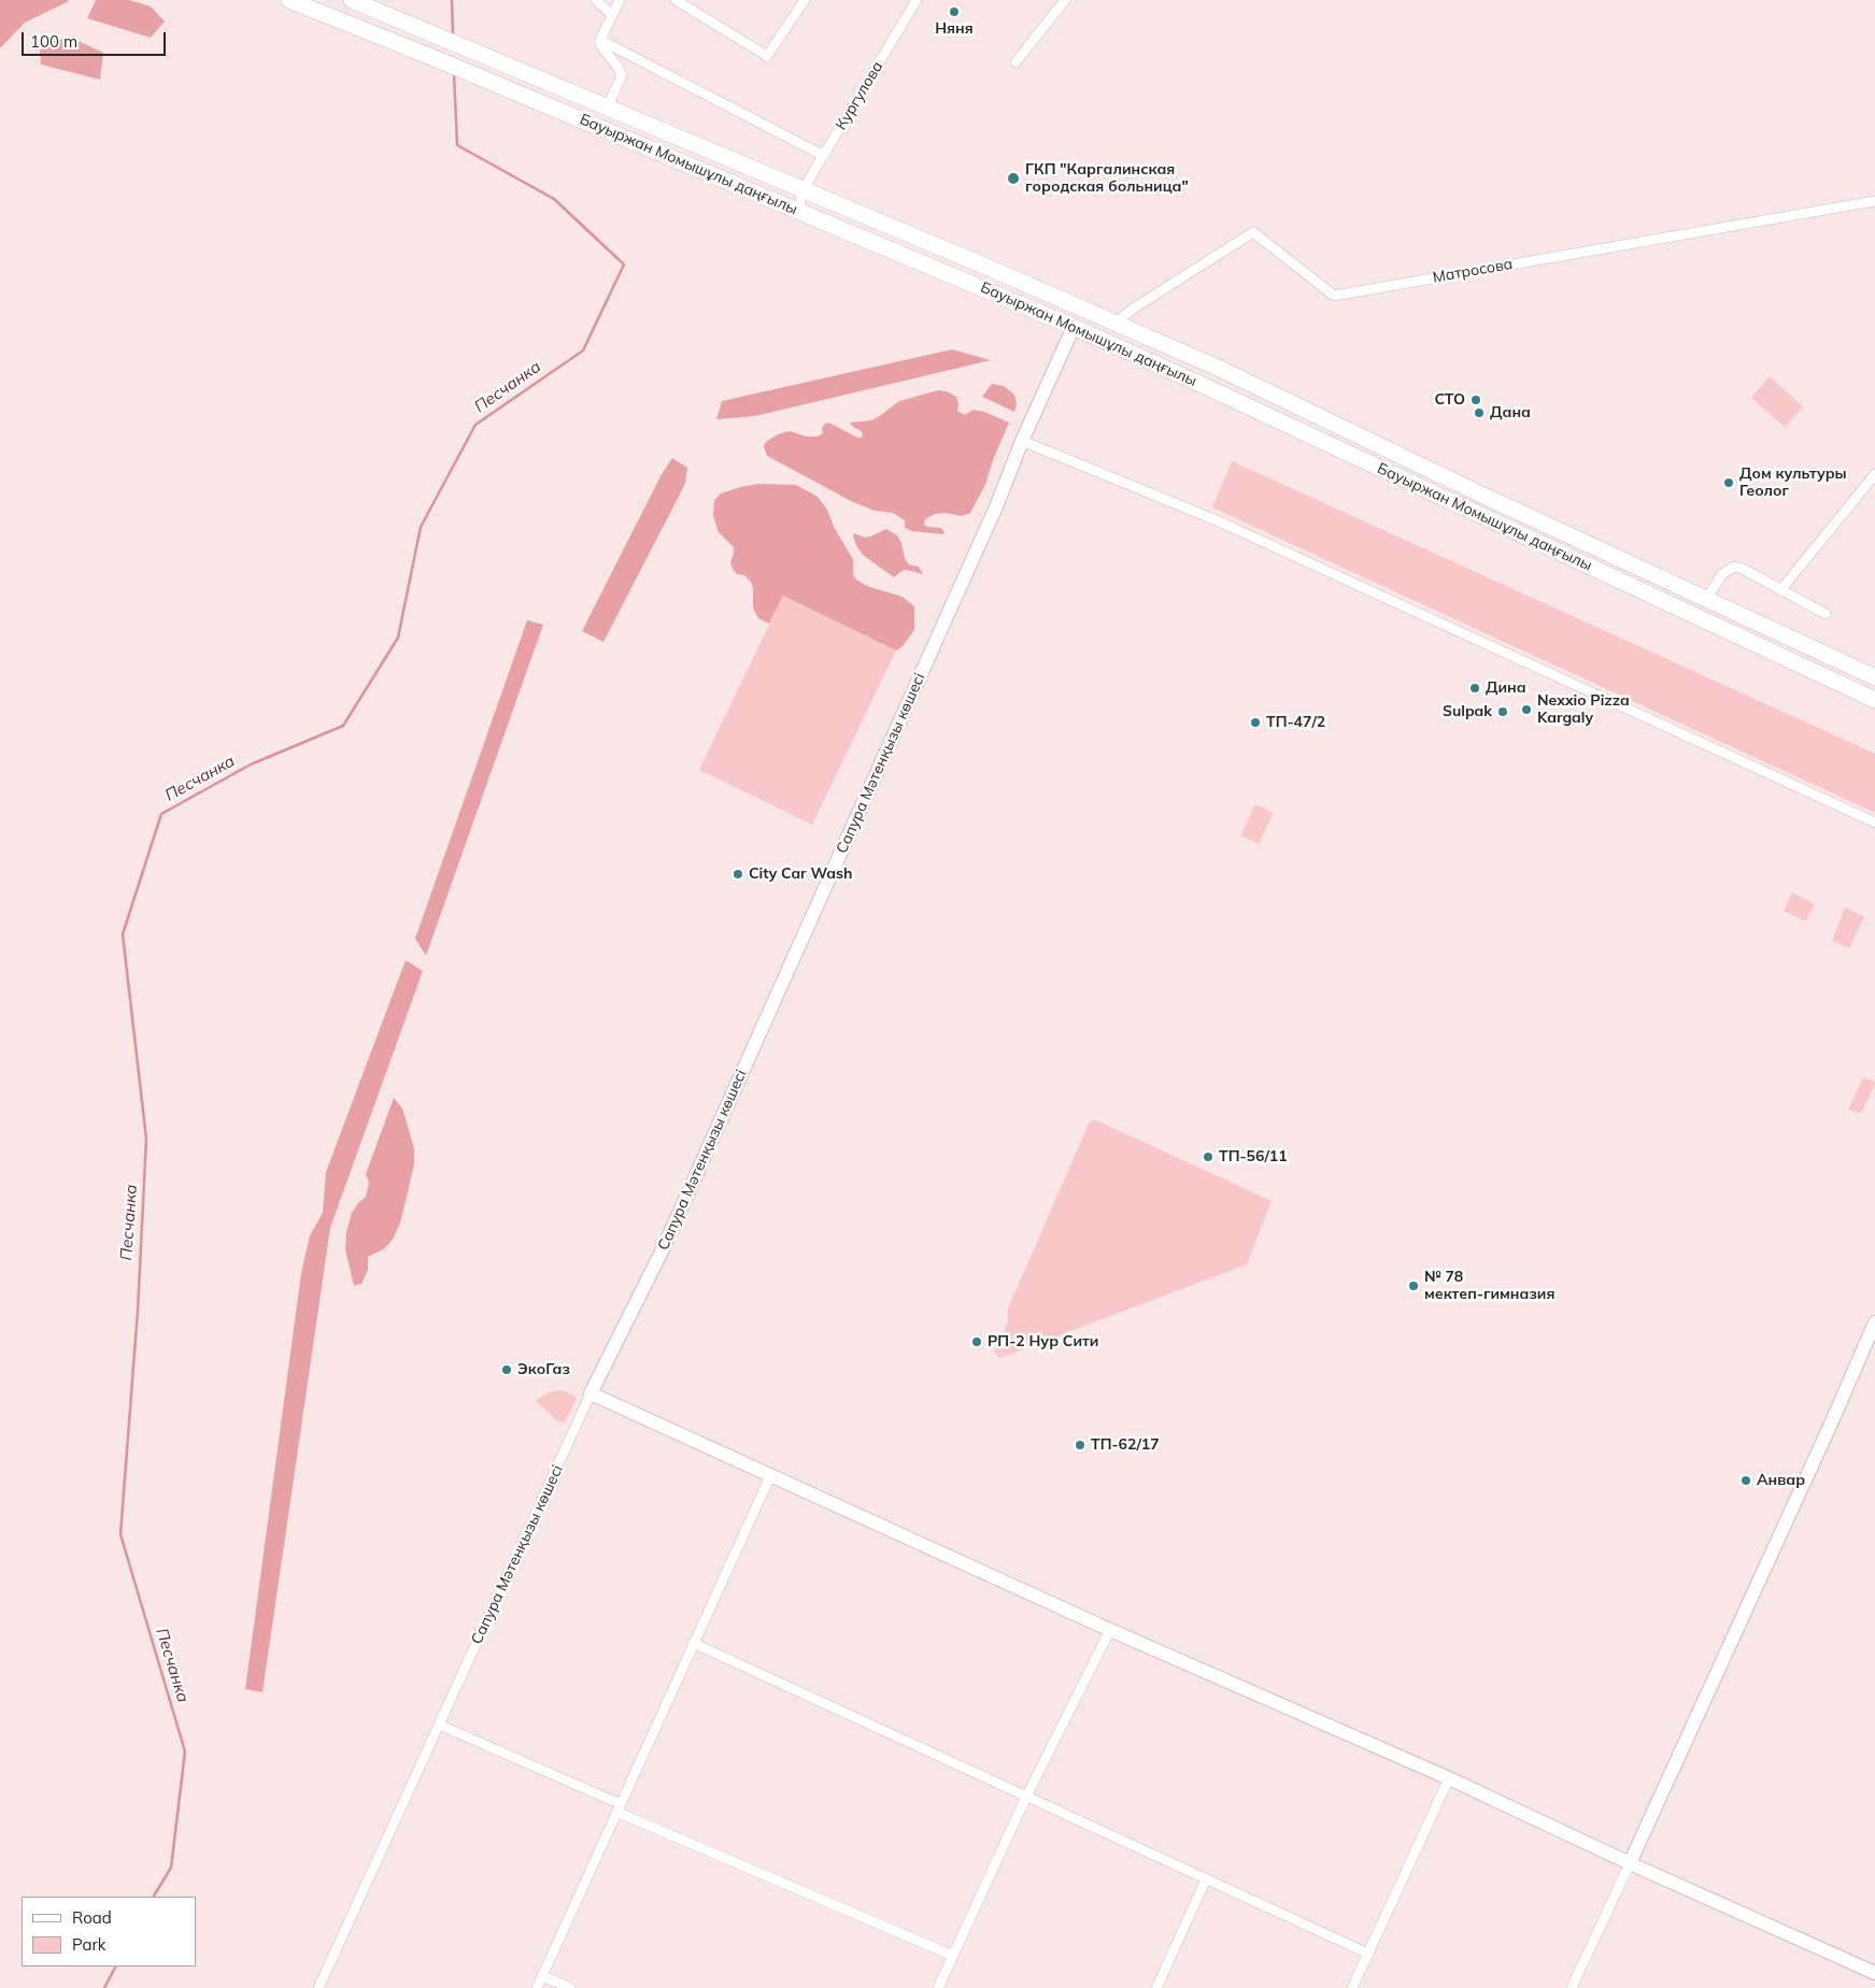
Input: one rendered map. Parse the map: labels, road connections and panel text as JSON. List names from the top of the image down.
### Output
{
  "streets": {
    "main road": ["Бауыржан Момышұлы даңғылы"],
    "street": ["Кургулова", "Матросова", "Сапура Мәтенқызы көшесі"]
  },
  "crossings": [
    ["Кургулова", "Бауыржан Момышұлы даңғылы"],
    ["Бауыржан Момышұлы даңғылы", "Матросова"],
    ["Бауыржан Момышұлы даңғылы", "Сапура Мәтенқызы көшесі"]
  ],
  "water": ["Песчанка"],
  "places": [
    "Няня",
    "ГКП \"Каргалинская городская больница\"",
    "СТО",
    "Дана",
    "Дом культуры Геолог",
    "Дина",
    "Nexxio Pizza Kargaly",
    "Sulpak",
    "ТП-47/2",
    "City Car Wash",
    "ТП-56/11",
    "№ 78 мектеп-гимназия",
    "РП-2 Нур Сити",
    "ЭкоГаз",
    "ТП-62/17",
    "Анвар"
  ],
  "legend": ["Road", "Park"],
  "scale_bar": "100 m"
}
